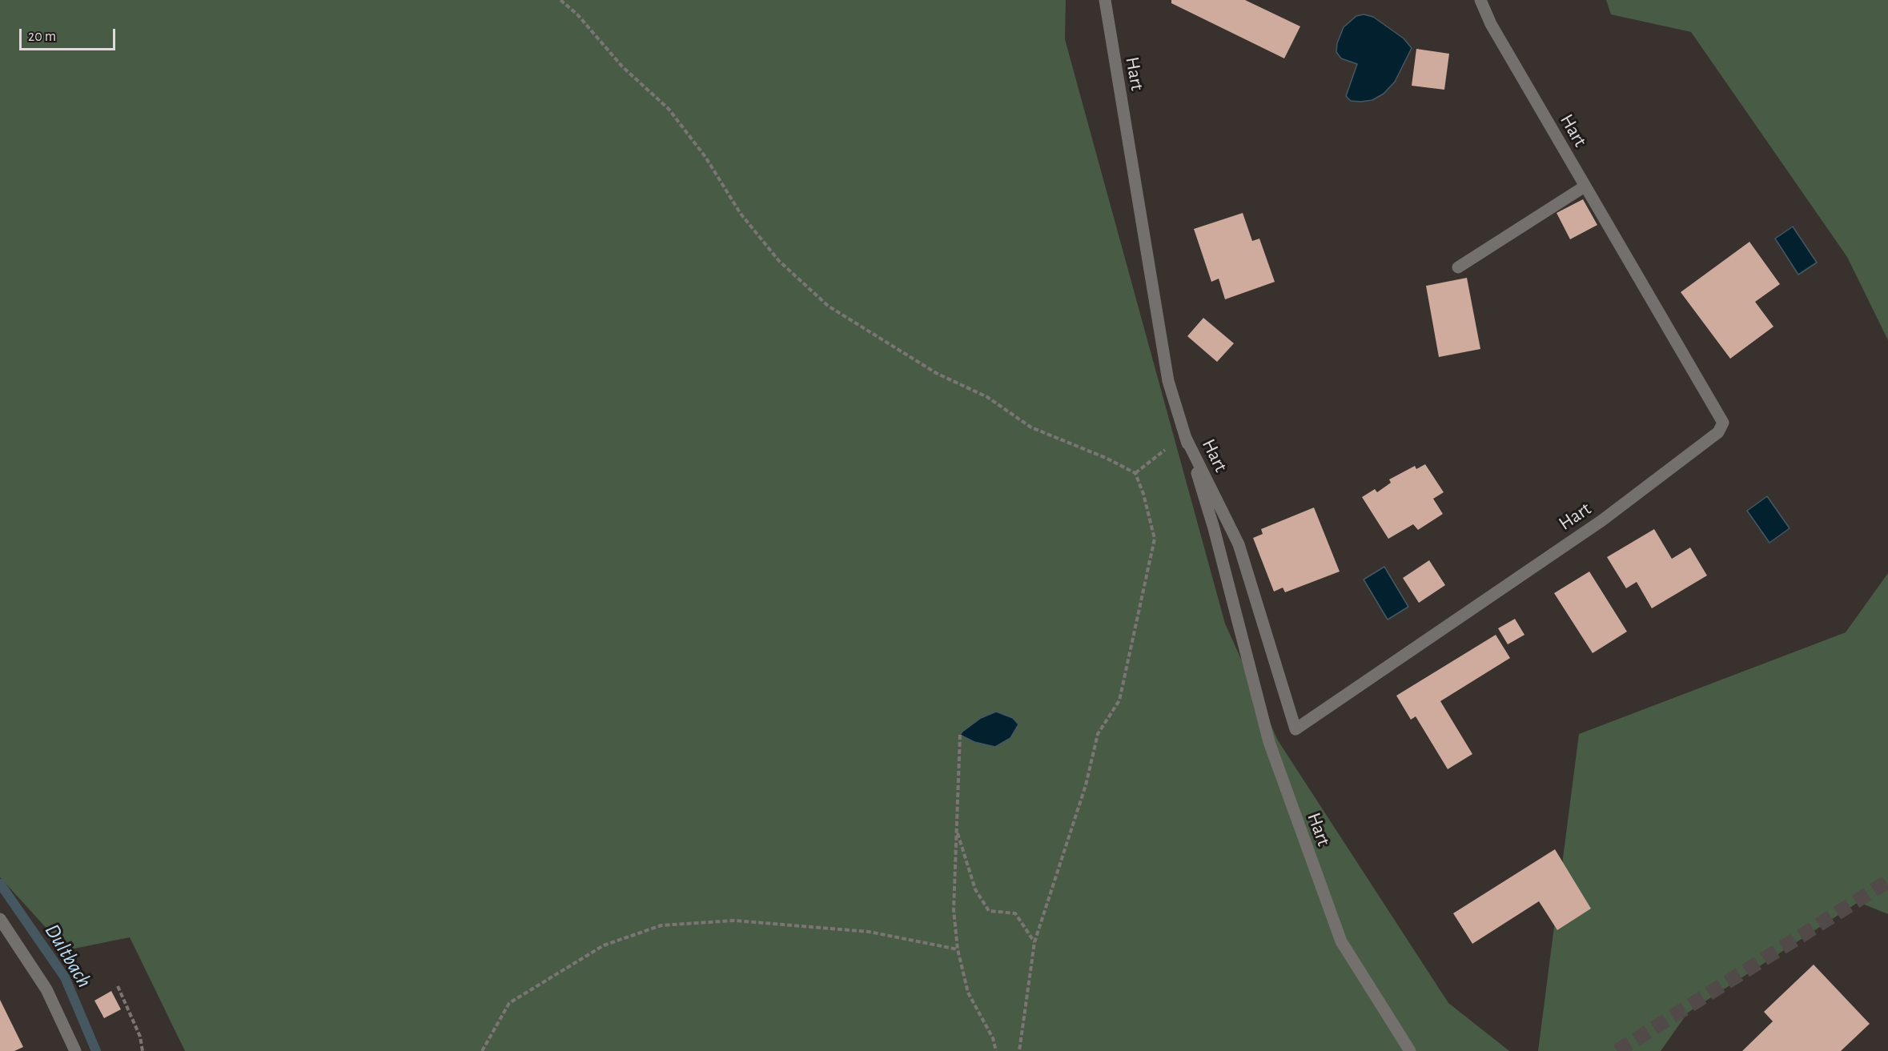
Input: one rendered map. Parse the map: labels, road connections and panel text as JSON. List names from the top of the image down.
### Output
{
  "streets": {
    "street": ["Hart"]
  },
  "water": ["Dultbach"],
  "scale_bar": "20 m"
}
